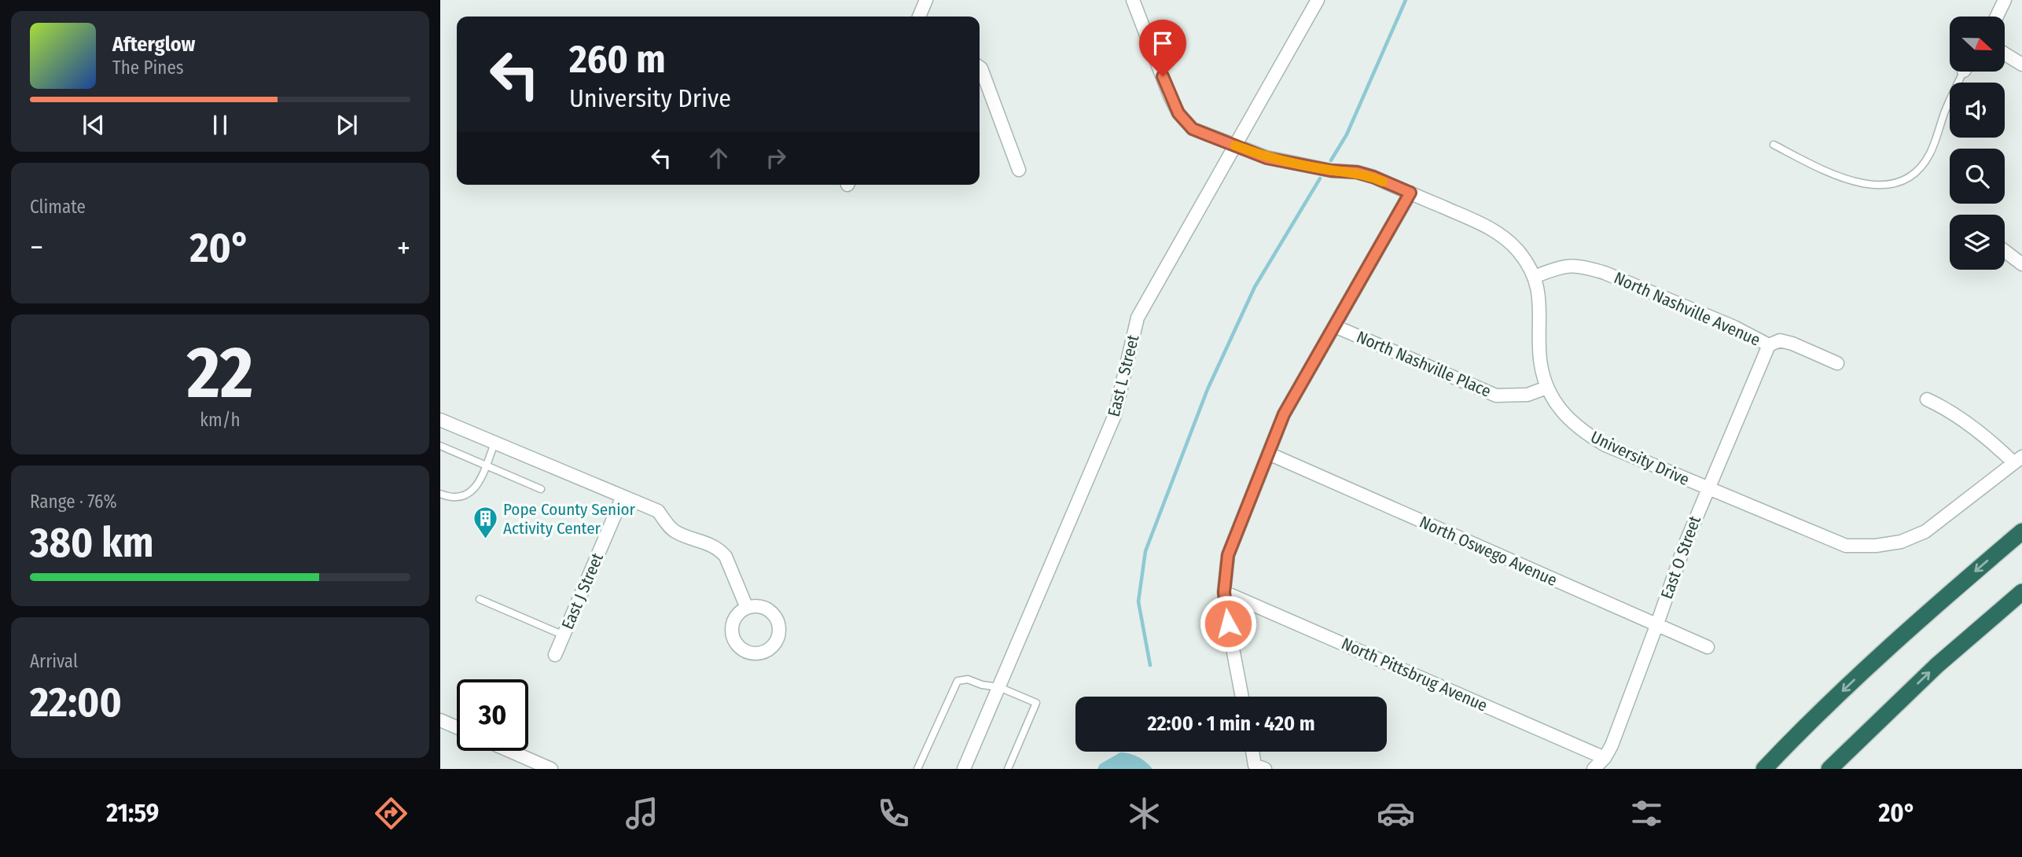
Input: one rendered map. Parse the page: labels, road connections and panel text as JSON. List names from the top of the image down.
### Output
{
  "streets": {
    "street": [
      "North Nashville Avenue",
      "North Nashville Place",
      "East L Street",
      "University Drive",
      "North Oswego Avenue",
      "East O Street",
      "East J Street",
      "North Pittsbrug Avenue"
    ]
  },
  "crossings": [
    ["North Nashville Avenue", "University Drive"],
    ["North Nashville Avenue", "East O Street"],
    ["North Nashville Place", "University Drive"],
    ["East L Street", "University Drive"],
    ["University Drive", "East O Street"],
    ["North Oswego Avenue", "East O Street"],
    ["East O Street", "North Pittsbrug Avenue"]
  ],
  "places": {
    "building": ["Pope County Senior Activity Center"]
  },
  "north": "right",
  "page": {
    "turn": ["260 m", "University Drive"],
    "song": ["Afterglow", "The Pines"],
    "tile": [
      "Climate",
      ["22", "km/h"],
      ["Range · 76%", "380 km"],
      ["Arrival", "22:00"]
    ],
    "heat": ["−", "20°", "+"],
    "limit": "30",
    "trip": "22:00 · 1 min · 420 m",
    "tabs": ["21:59", "20°"]
  }
}
